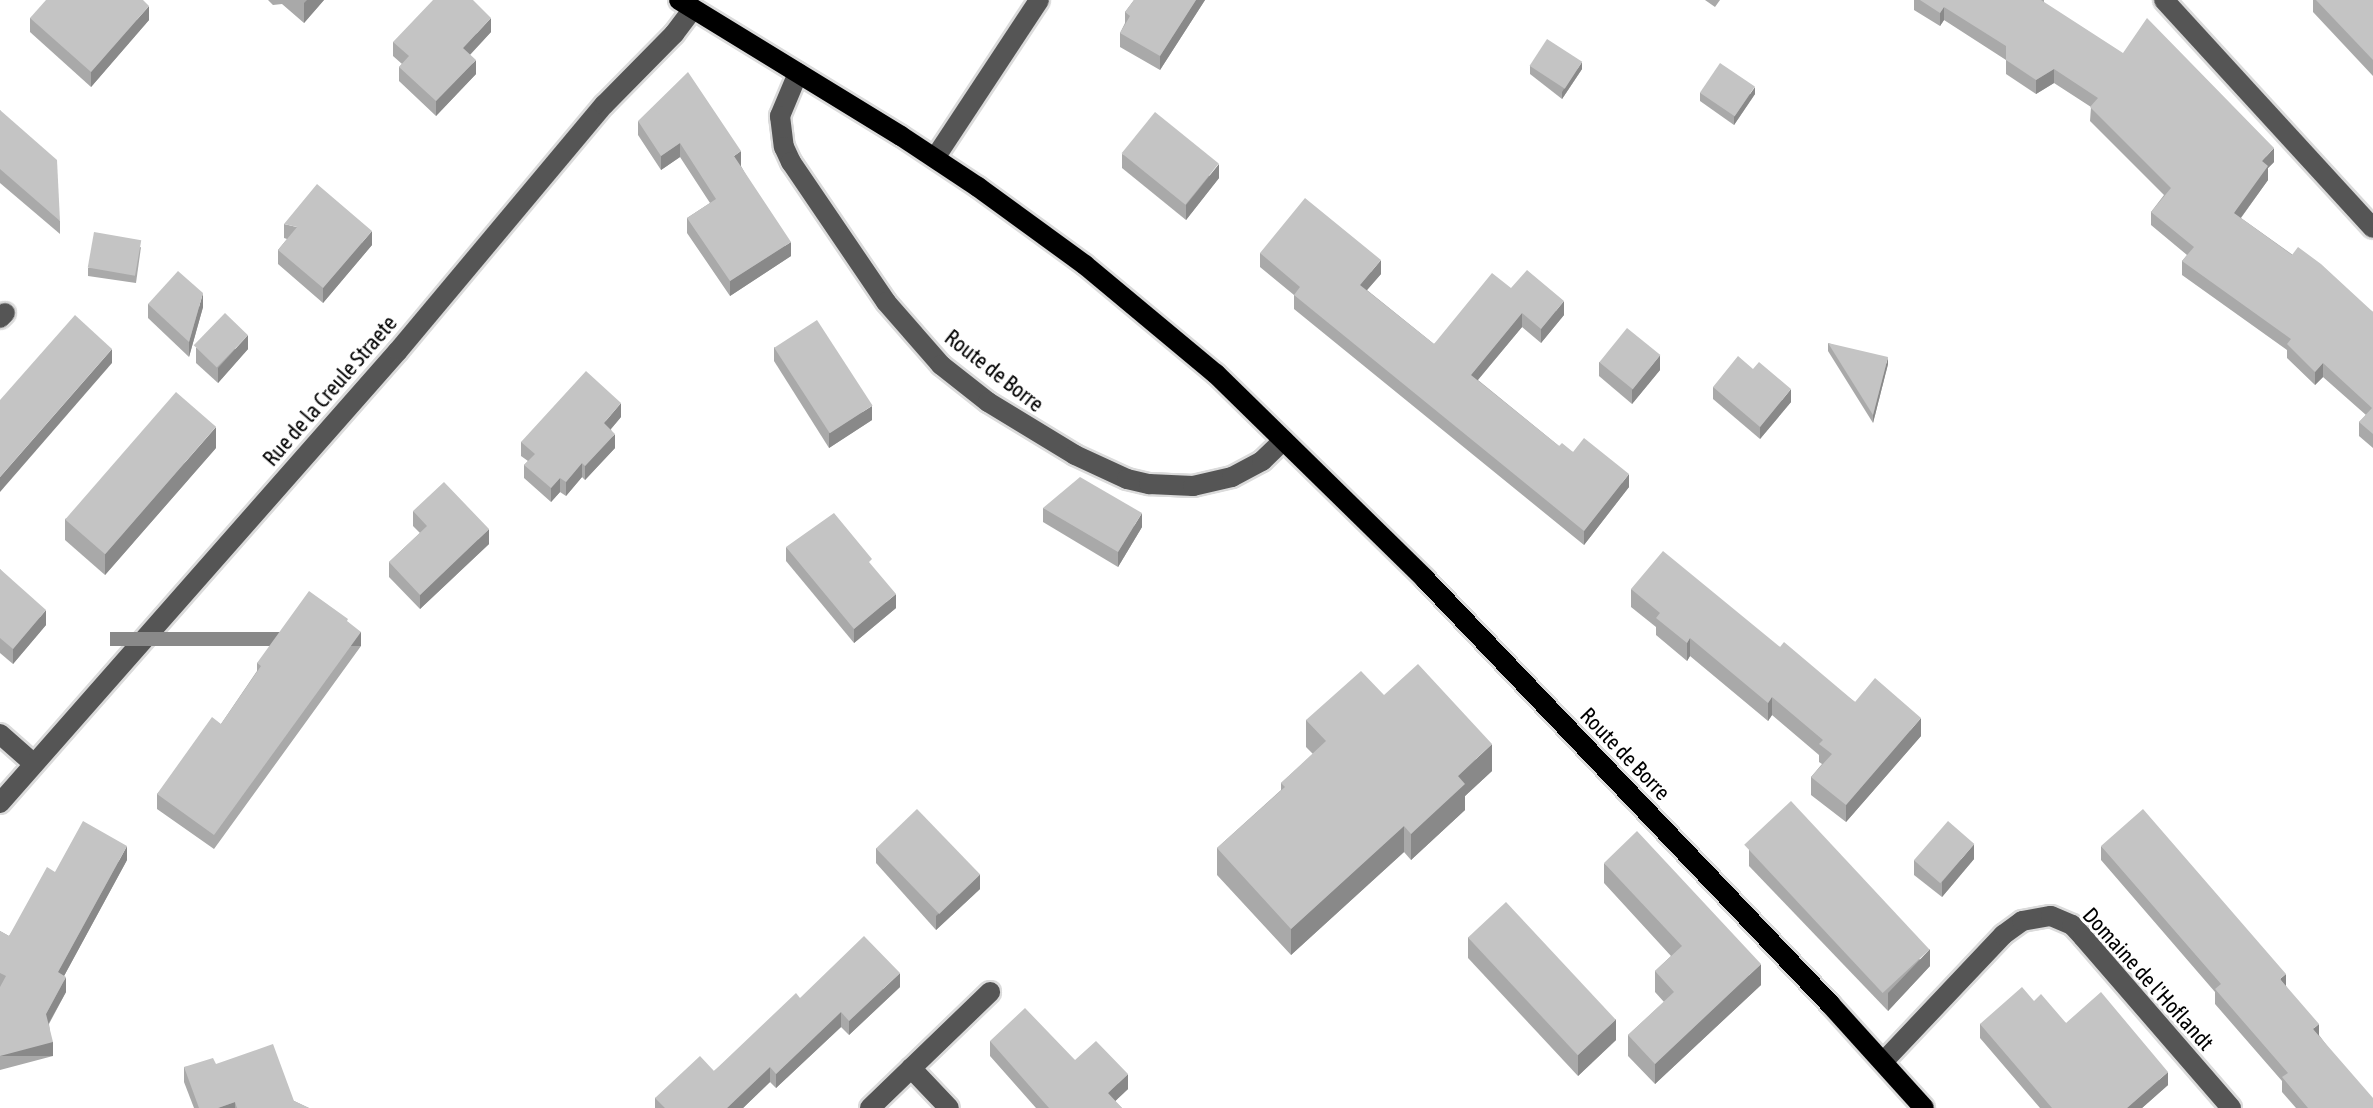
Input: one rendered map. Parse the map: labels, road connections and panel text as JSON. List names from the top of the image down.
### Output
{
  "streets": {
    "main road": ["Route de Borre"],
    "street": ["Rue de la Creule Straete", "Domaine de l'Hoflandt"]
  },
  "crossings": [
    ["Route de Borre", "Rue de la Creule Straete"],
    ["Route de Borre", "Domaine de l'Hoflandt"]
  ]
}
